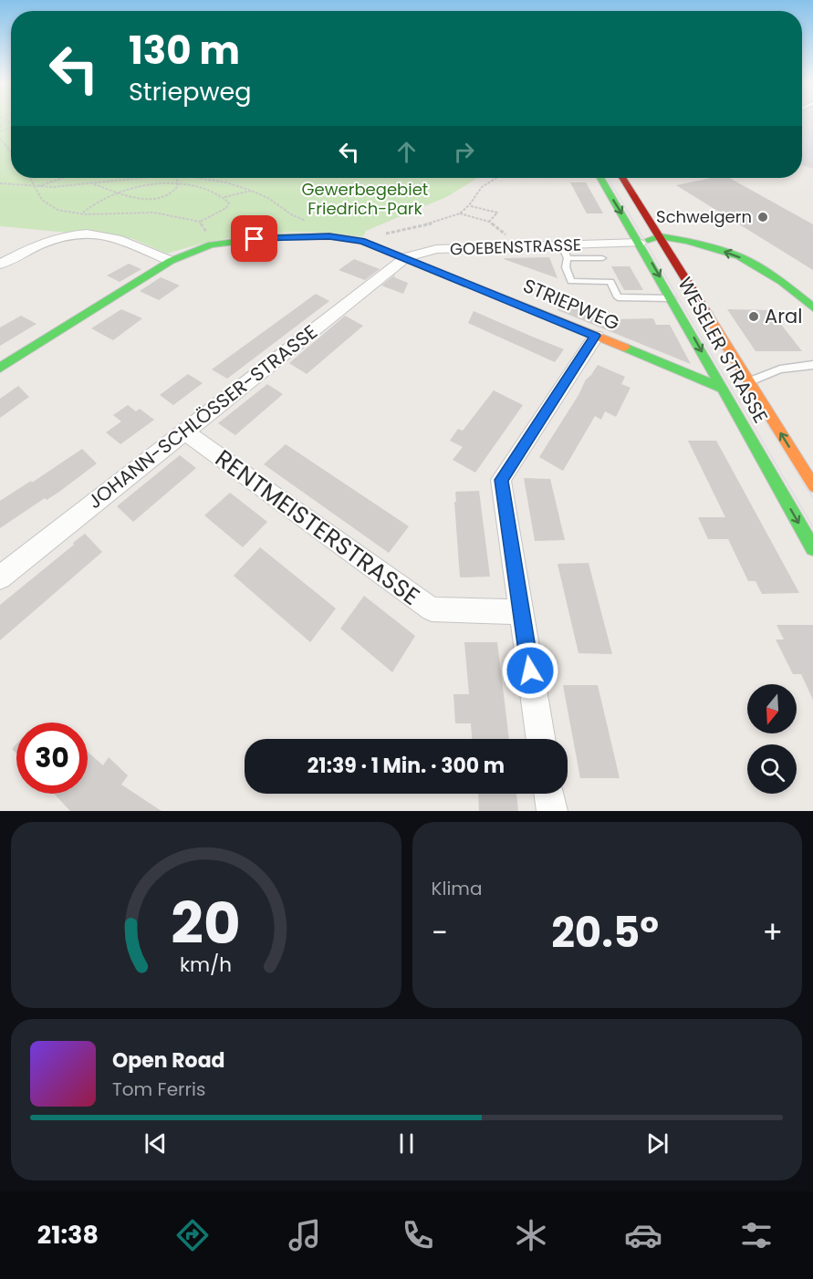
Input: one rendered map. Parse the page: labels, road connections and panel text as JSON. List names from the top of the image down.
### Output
{
  "streets": {
    "street": [
      "GOEBENSTRASSE",
      "STRIEPWEG",
      "WESELER STRASSE",
      "JOHANN-SCHLÖSSER-STRASSE",
      "RENTMEISTERSTRASSE"
    ]
  },
  "crossings": [
    ["GOEBENSTRASSE", "STRIEPWEG"],
    ["GOEBENSTRASSE", "WESELER STRASSE"],
    ["GOEBENSTRASSE", "JOHANN-SCHLÖSSER-STRASSE"],
    ["STRIEPWEG", "WESELER STRASSE"],
    ["STRIEPWEG", "JOHANN-SCHLÖSSER-STRASSE"],
    ["JOHANN-SCHLÖSSER-STRASSE", "RENTMEISTERSTRASSE"]
  ],
  "parks": ["Gewerbegebiet Friedrich-Park"],
  "places": ["Schwelgern", "Aral"],
  "north": "bottom",
  "page": {
    "turn": ["130 m", "Striepweg"],
    "limit": "30",
    "trip": "21:39 · 1 Min. · 300 m",
    "tile": "Klima",
    "heat": ["−", "20.5°", "+"],
    "song": ["Open Road", "Tom Ferris"],
    "tabs": "21:38",
    "gauge": ["20", "km/h"]
  }
}
